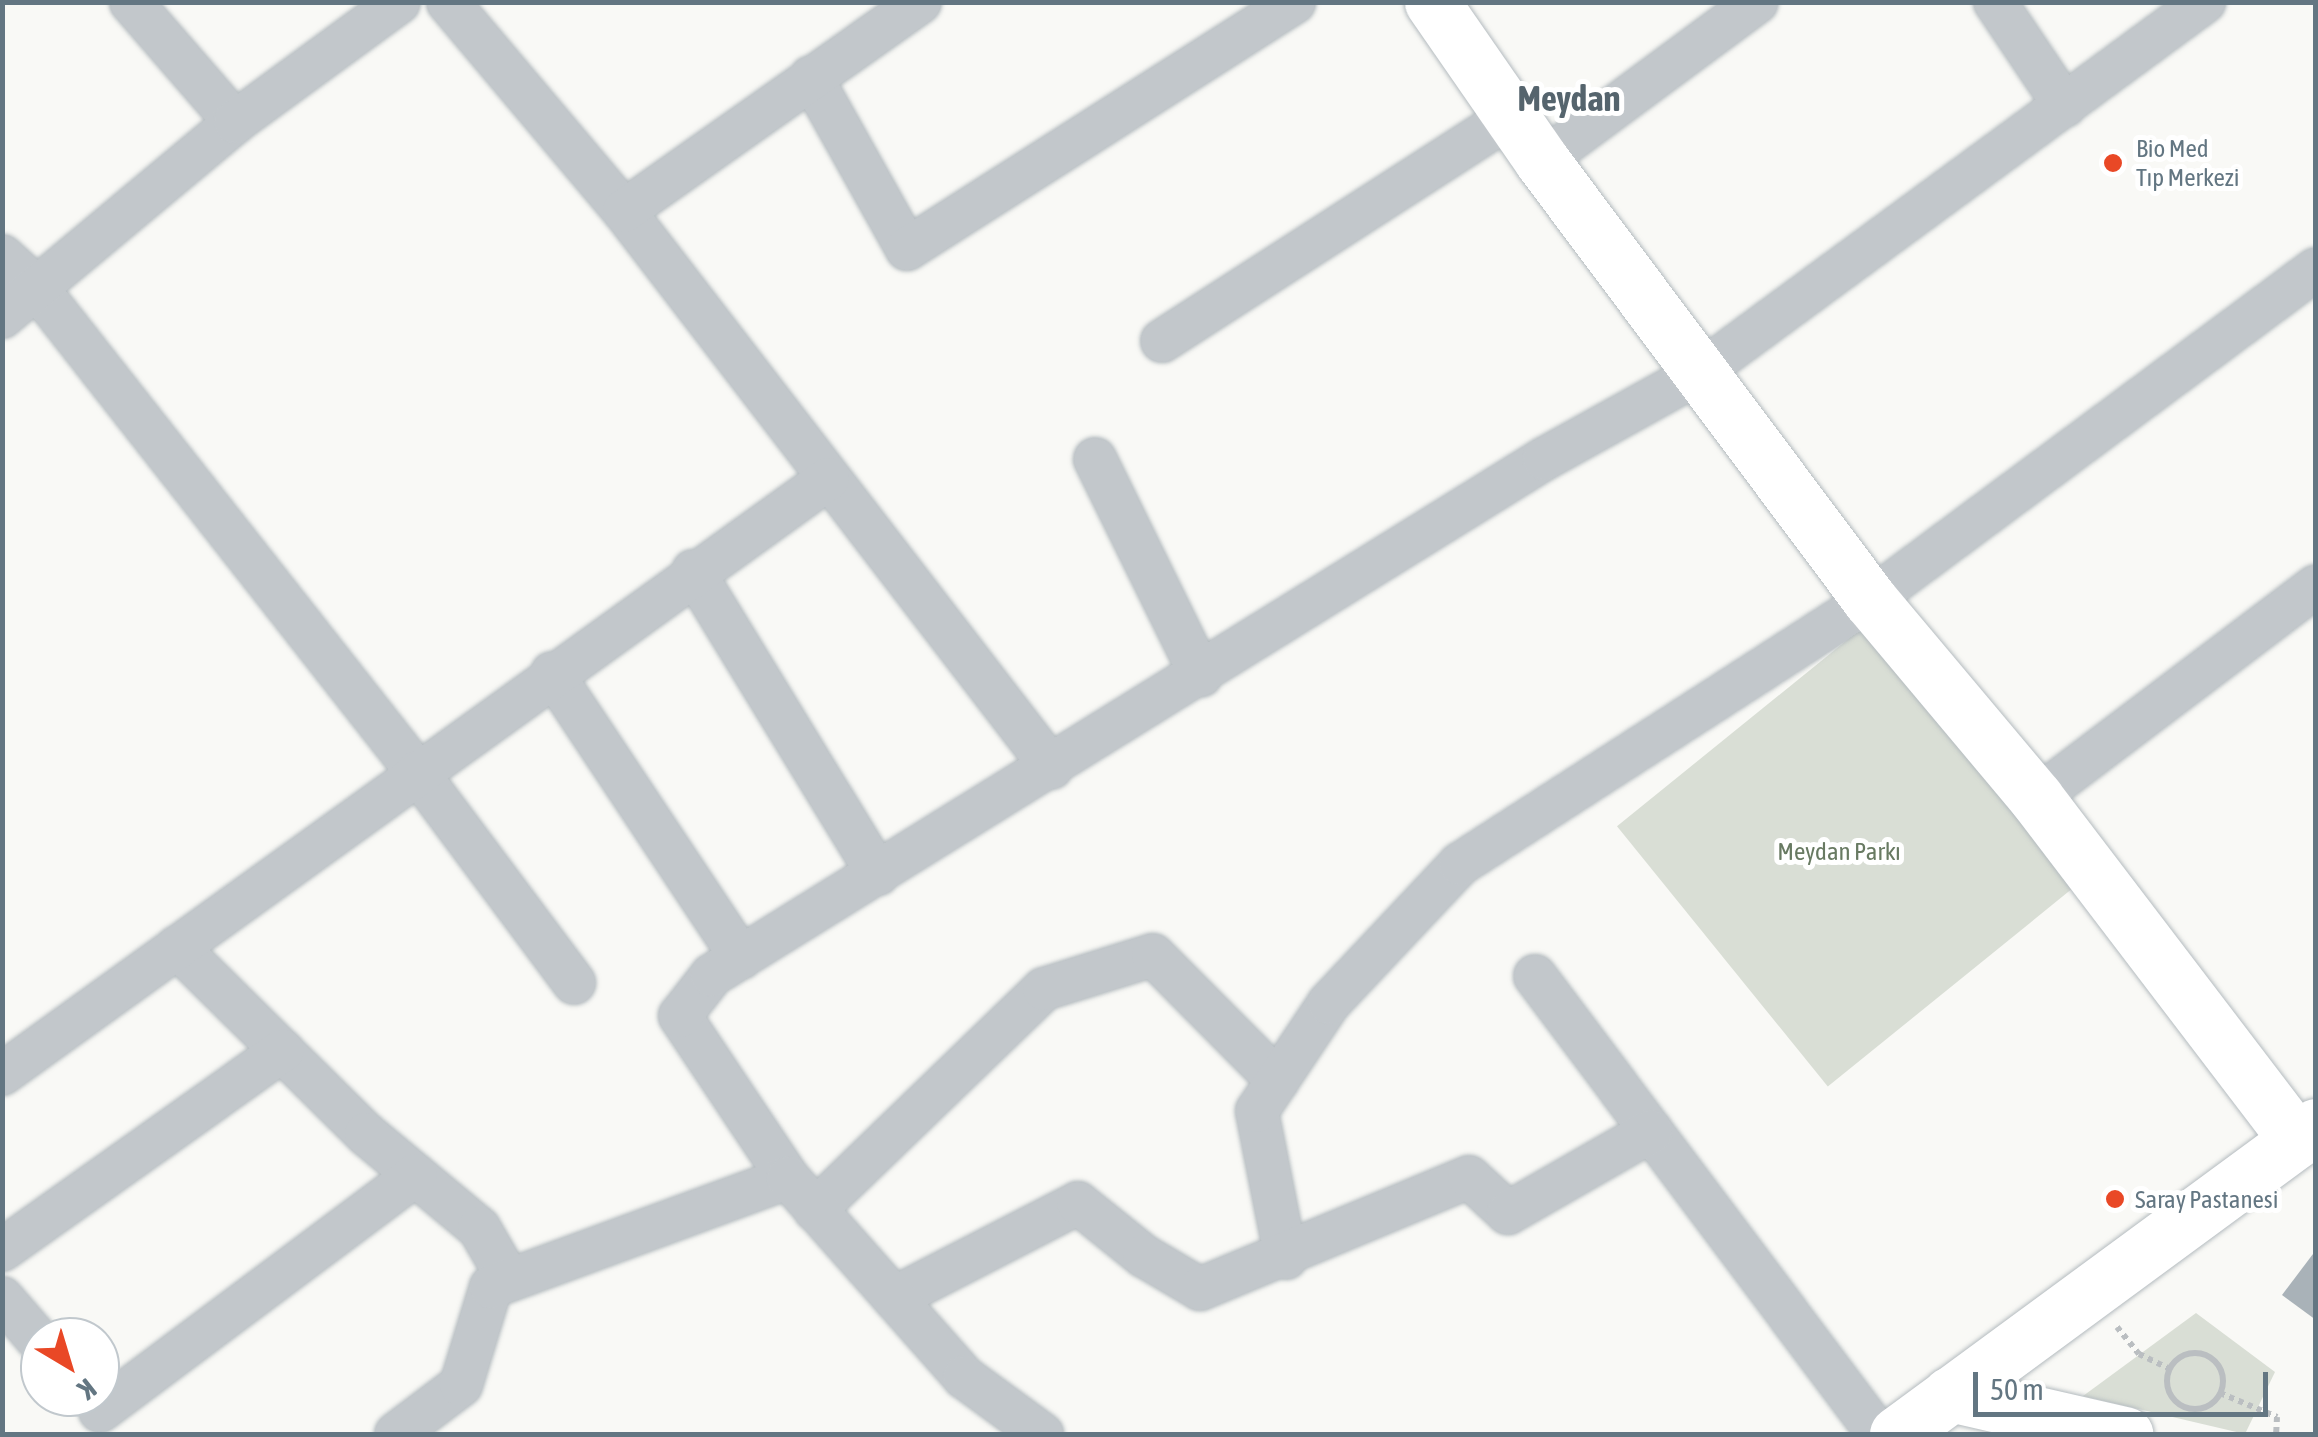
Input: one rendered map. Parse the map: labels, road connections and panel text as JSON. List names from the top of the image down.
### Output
{
  "districts": ["Meydan"],
  "parks": ["Meydan Parkı"],
  "places": ["Bio Med Tıp Merkezi", "Saray Pastanesi"],
  "scale_bar": "50 m",
  "north": "bottom right"
}
